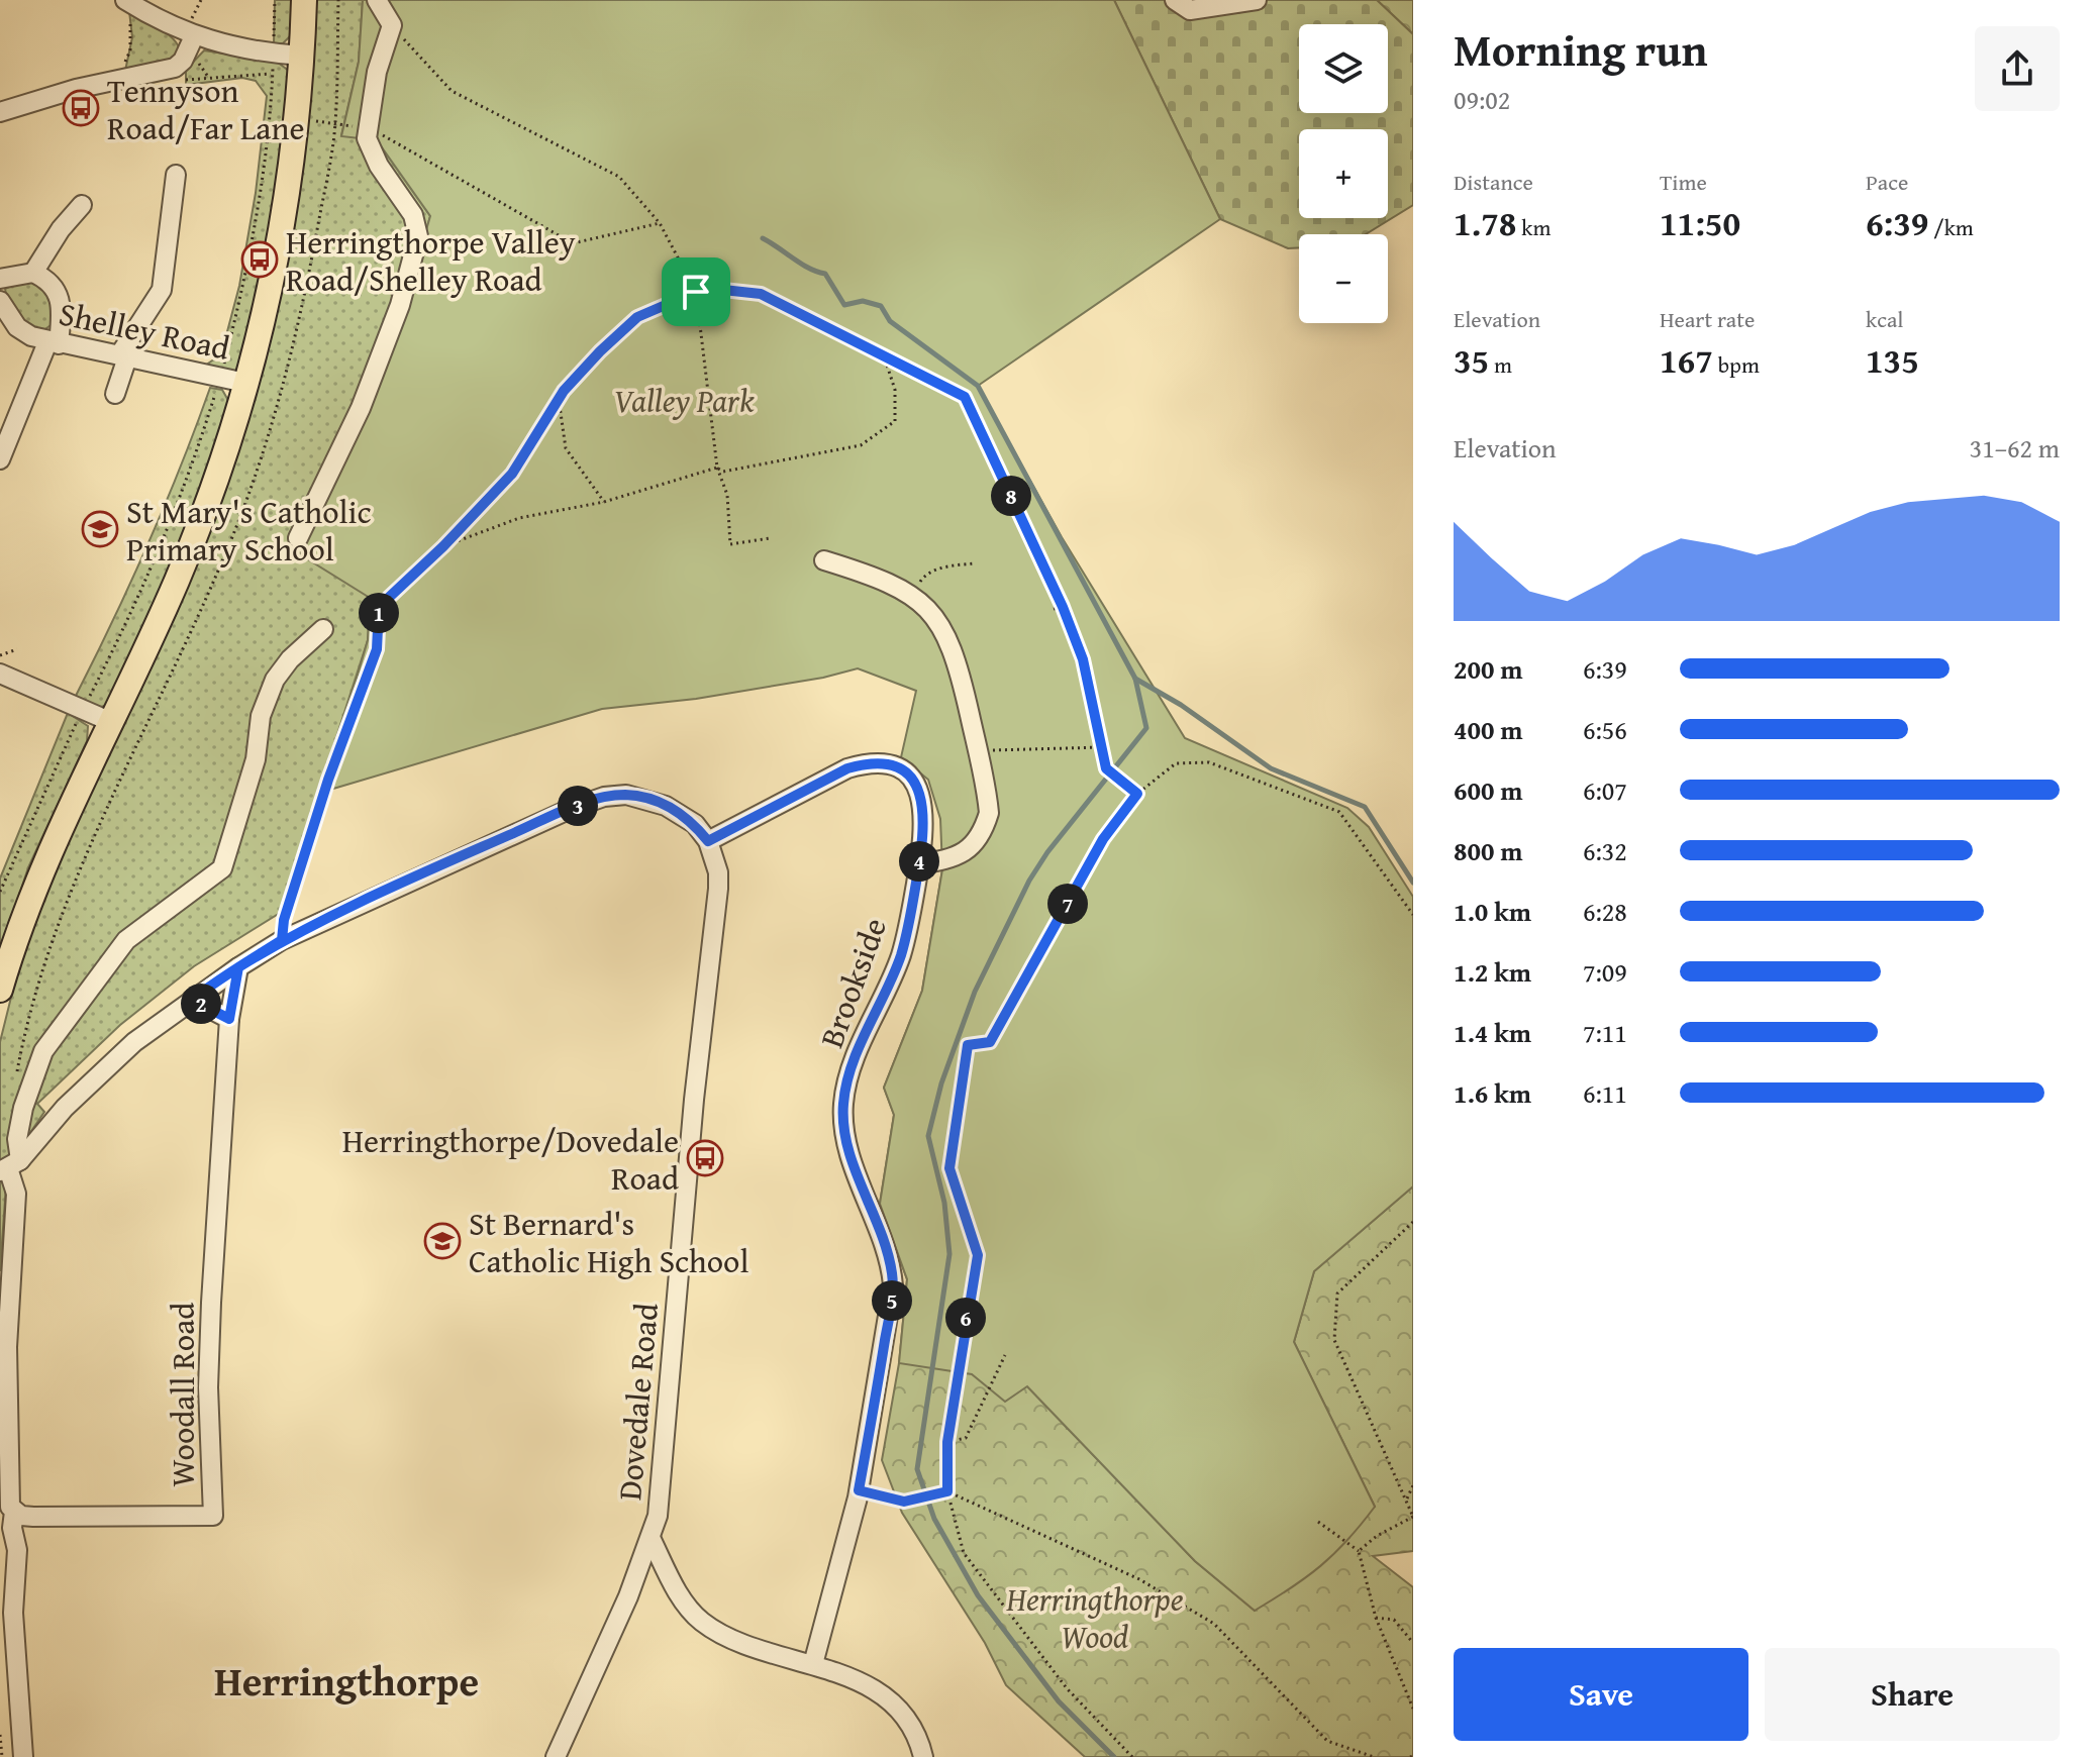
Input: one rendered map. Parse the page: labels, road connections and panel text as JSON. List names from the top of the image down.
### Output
{
  "streets": {
    "street": [
      "Shelley Road",
      "Brookside",
      "Woodall Road",
      "Dovedale Road"
    ]
  },
  "crossings": [
    ["Brookside", "Dovedale Road"]
  ],
  "districts": ["Herringthorpe"],
  "parks": ["Valley Park", "Herringthorpe Wood"],
  "places": {
    "bus stop": ["Tennyson Road/Far Lane", "Herringthorpe Valley Road/Shelley Road", "Herringthorpe/Dovedale Road"],
    "school or university": ["St Mary's Catholic Primary School", "St Bernard's Catholic High School"]
  },
  "page": {
    "heading": ["Morning run", "09:02"],
    "map_buttons": ["+", "−"],
    "stats": [
      ["Distance", "1.78 km"],
      ["Time", "11:50"],
      ["Pace", "6:39 /km"],
      ["Elevation", "35 m"],
      ["Heart rate", "167 bpm"],
      ["kcal", "135"]
    ],
    "chart": ["Elevation", "31–62 m"],
    "pins": [
      "8",
      "1",
      "3",
      "4",
      "7",
      "2",
      "5",
      "6"
    ],
    "list": [
      {
        "name": "200 m",
        "note": "6:39"
      },
      {
        "name": "400 m",
        "note": "6:56"
      },
      {
        "name": "600 m",
        "note": "6:07"
      },
      {
        "name": "800 m",
        "note": "6:32"
      },
      {
        "name": "1.0 km",
        "note": "6:28"
      },
      {
        "name": "1.2 km",
        "note": "7:09"
      },
      {
        "name": "1.4 km",
        "note": "7:11"
      },
      {
        "name": "1.6 km",
        "note": "6:11"
      }
    ],
    "buttons": ["Save", "Share"]
  }
}
